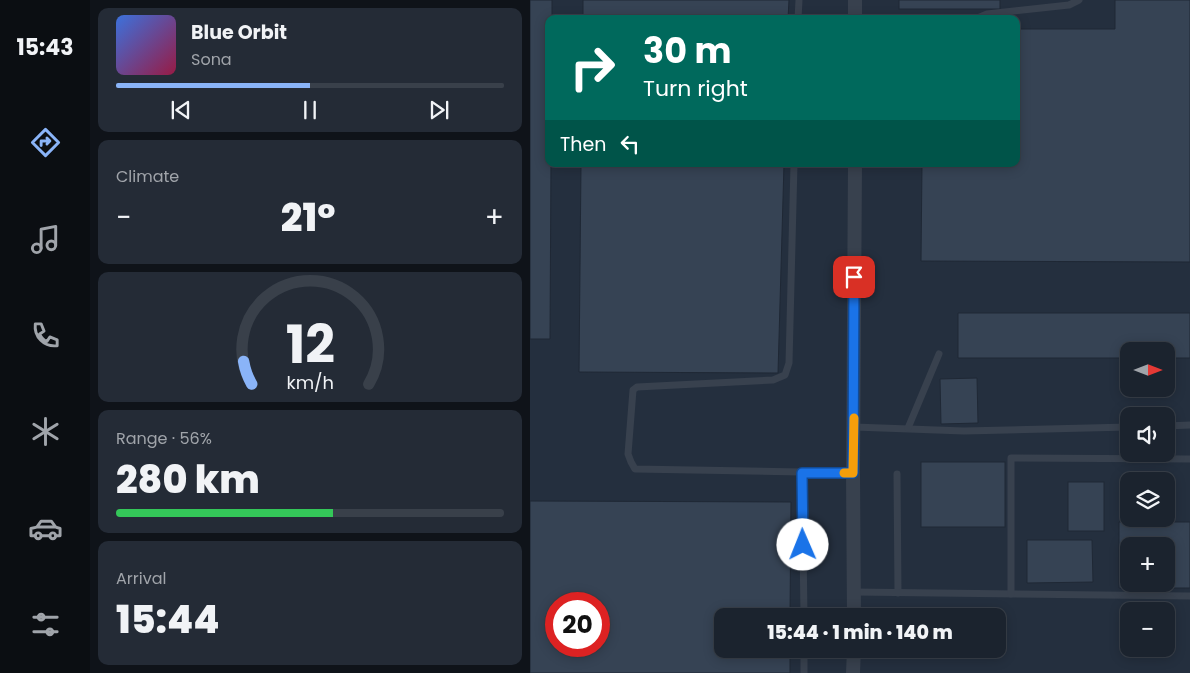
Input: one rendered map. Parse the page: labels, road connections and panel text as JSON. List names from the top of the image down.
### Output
{
  "north": "right",
  "page": {
    "tabs": "15:43",
    "song": ["Blue Orbit", "Sona"],
    "turn": ["30 m", "Turn right"],
    "then": "Then",
    "tile": [
      "Climate",
      ["Range · 56%", "280 km"],
      ["Arrival", "15:44"]
    ],
    "heat": ["−", "21°", "+"],
    "map_buttons": ["+", "−"],
    "limit": "20",
    "trip": "15:44 · 1 min · 140 m",
    "gauge": ["12", "km/h"]
  }
}
